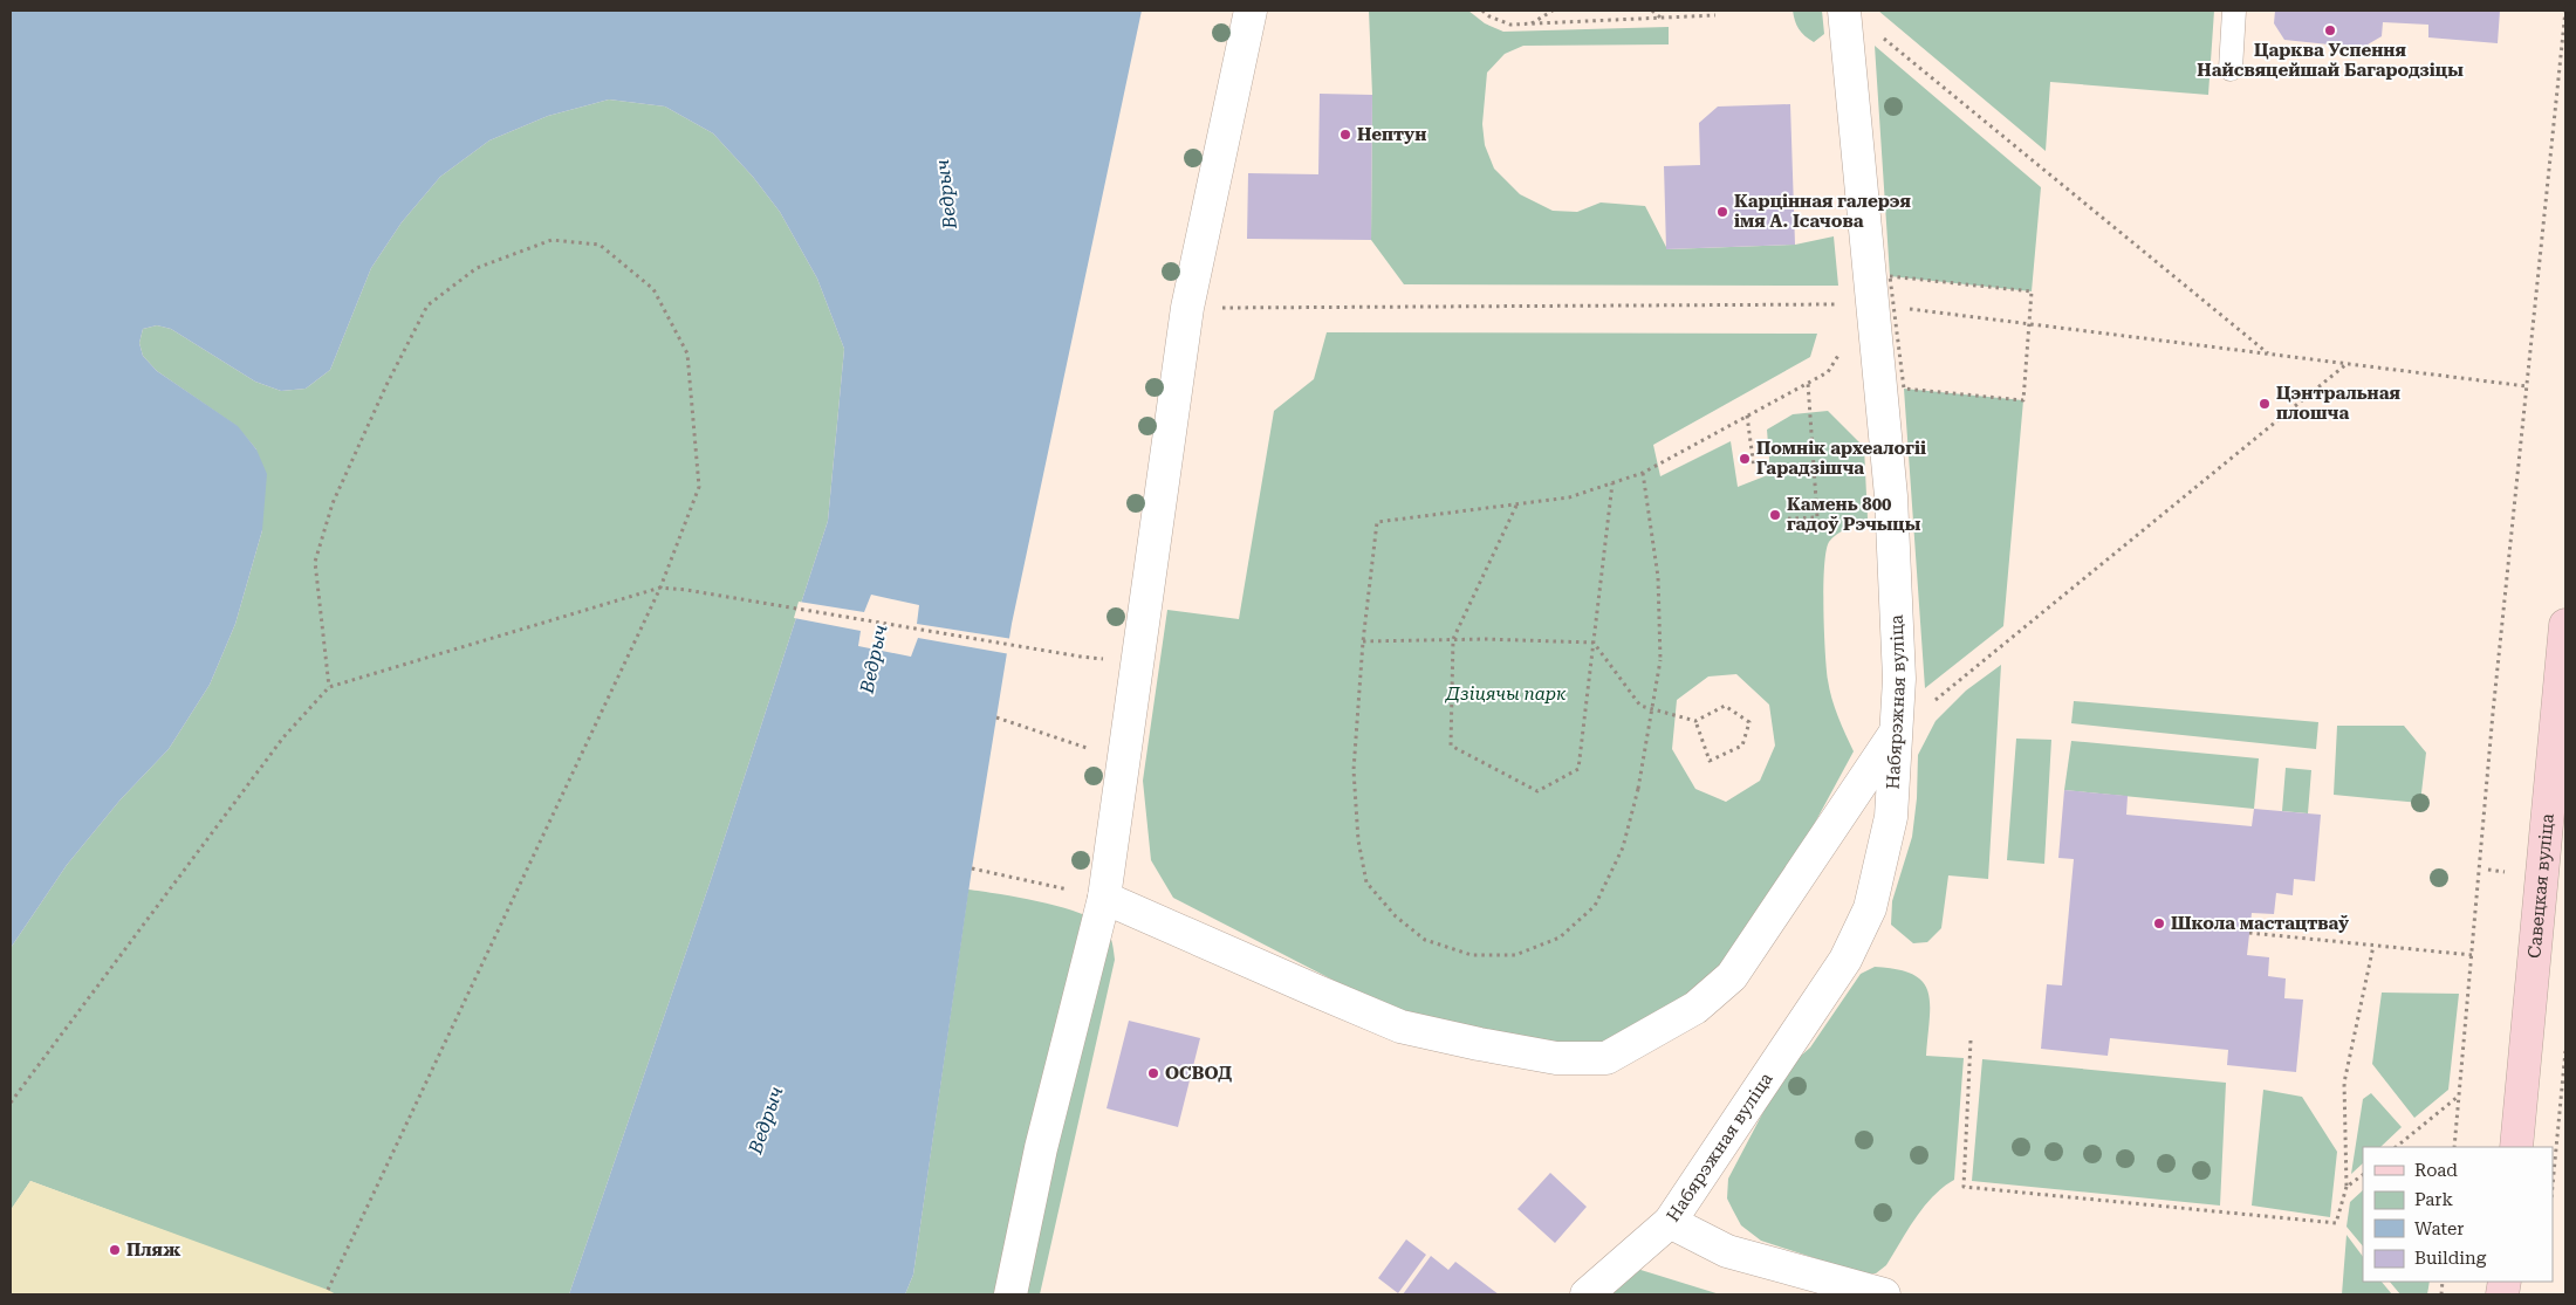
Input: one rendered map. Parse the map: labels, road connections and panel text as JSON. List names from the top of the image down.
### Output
{
  "streets": {
    "street": ["Набярэжная вуліца", "Савецкая вуліца"]
  },
  "water": ["Ведрыч"],
  "parks": ["Дзіцячы парк"],
  "places": [
    "Царква Успення Найсвяцейшай Багародзіцы",
    "Нептун",
    "Карцінная галерэя імя А. Ісачова",
    "Цэнтральная плошча",
    "Помнік археалогіі Гарадзішча",
    "Камень 800 гадоў Рэчыцы",
    "Школа мастацтваў",
    "ОСВОД",
    "Пляж"
  ],
  "legend": [
    "Road",
    "Park",
    "Water",
    "Building"
  ]
}
